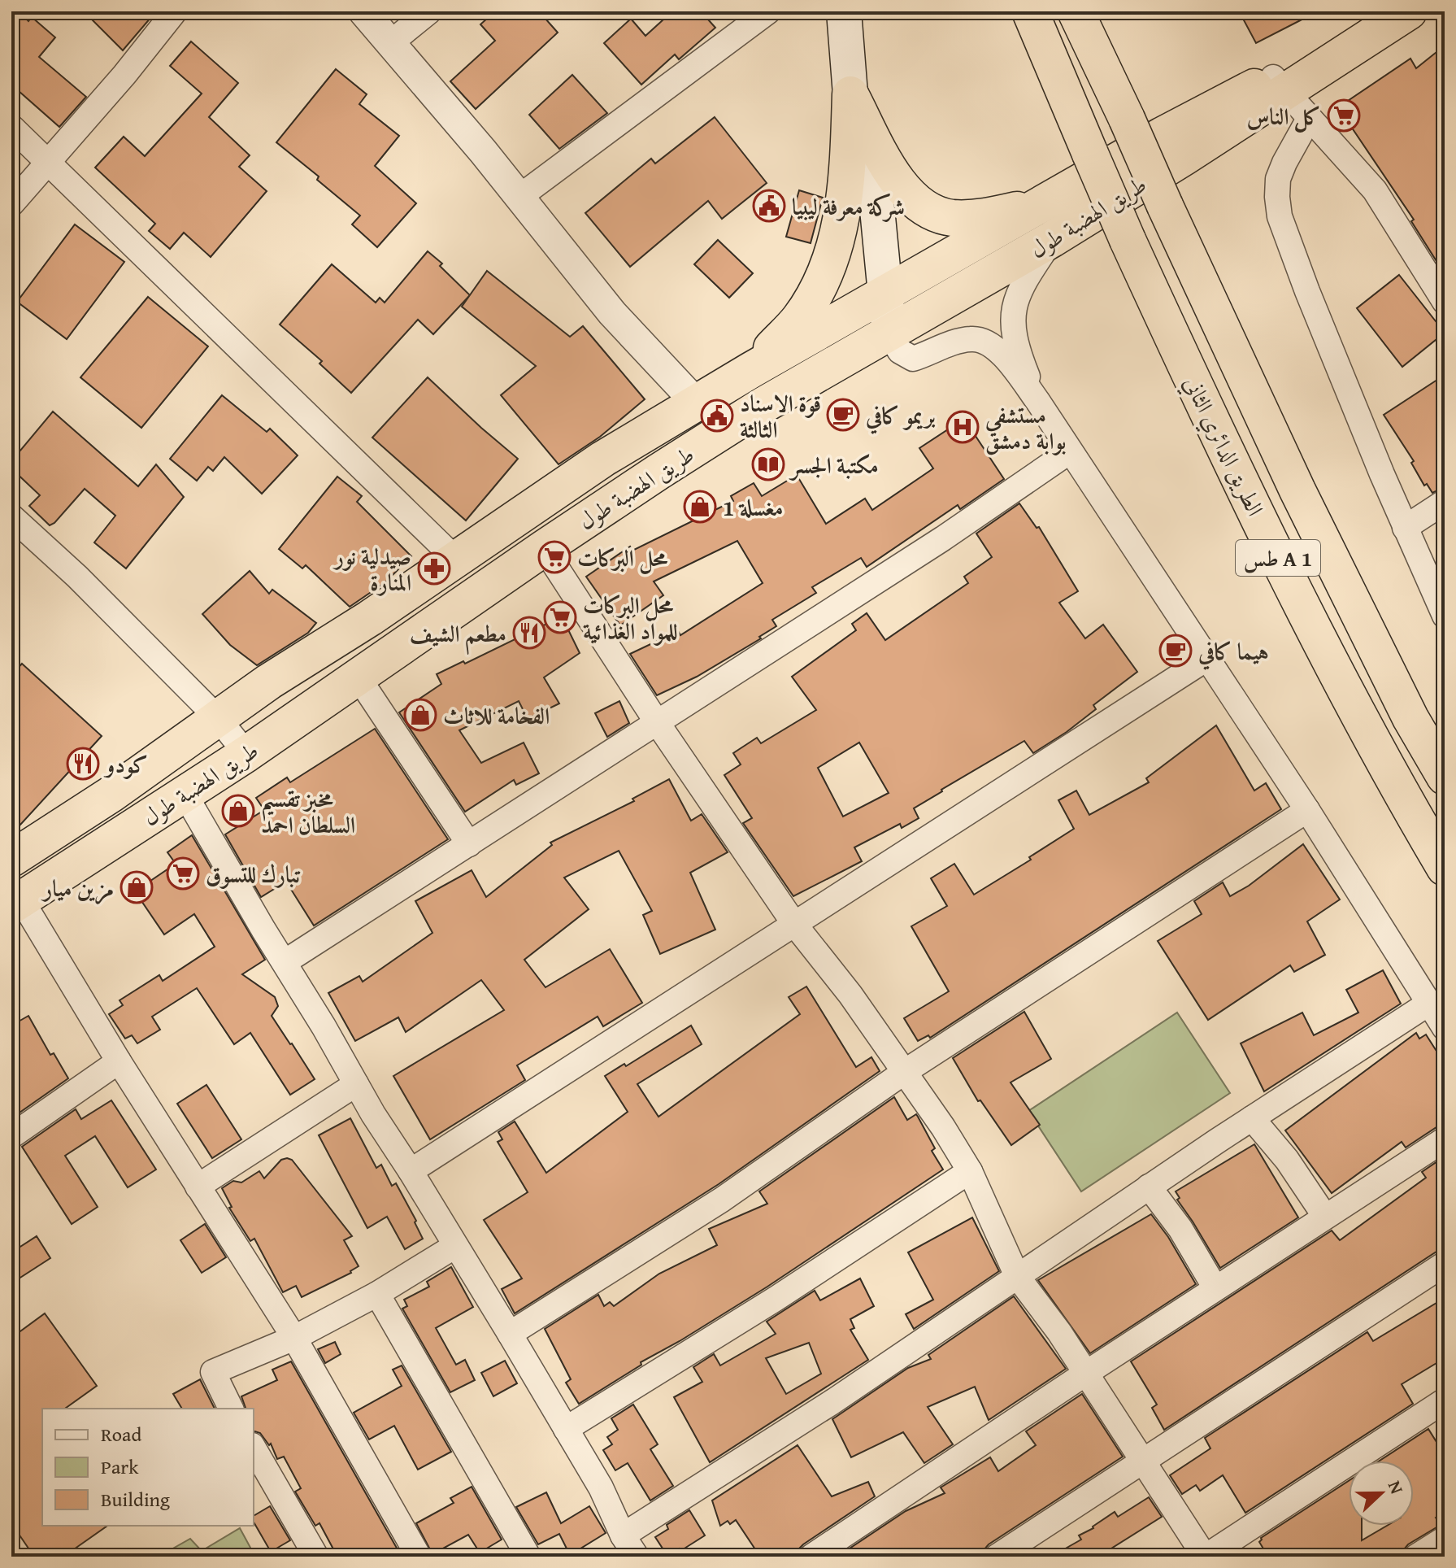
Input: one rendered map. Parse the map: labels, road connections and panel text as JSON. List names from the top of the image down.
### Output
{
  "streets": {
    "highway": ["طريق الهضبة طول", "الطريق الدائري الثاني", "طس A 1"]
  },
  "places": {
    "supermarket": [
      "كل الناس",
      "محل البركات",
      "محل البركات للمواد الغذائية",
      "تبارك للتسوق"
    ],
    "public building": ["شركة معرفة ليبيا", "قوة الاسناد الثالثة"],
    "cafe": ["بريمو كافي", "هيما كافي"],
    "hospital": ["مستشفي بوابة دمشق"],
    "library": ["مكتبة الجسر"],
    "shop": [
      "مغسلة 1",
      "الفخامة للاثاث",
      "مخبز تقسيم السلطان احمد",
      "مزين ميار"
    ],
    "pharmacy": ["صيدلية نور المنارة"],
    "restaurant": ["مطعم الشيف", "كودو"]
  },
  "legend": ["Road", "Park", "Building"],
  "north": "right"
}
